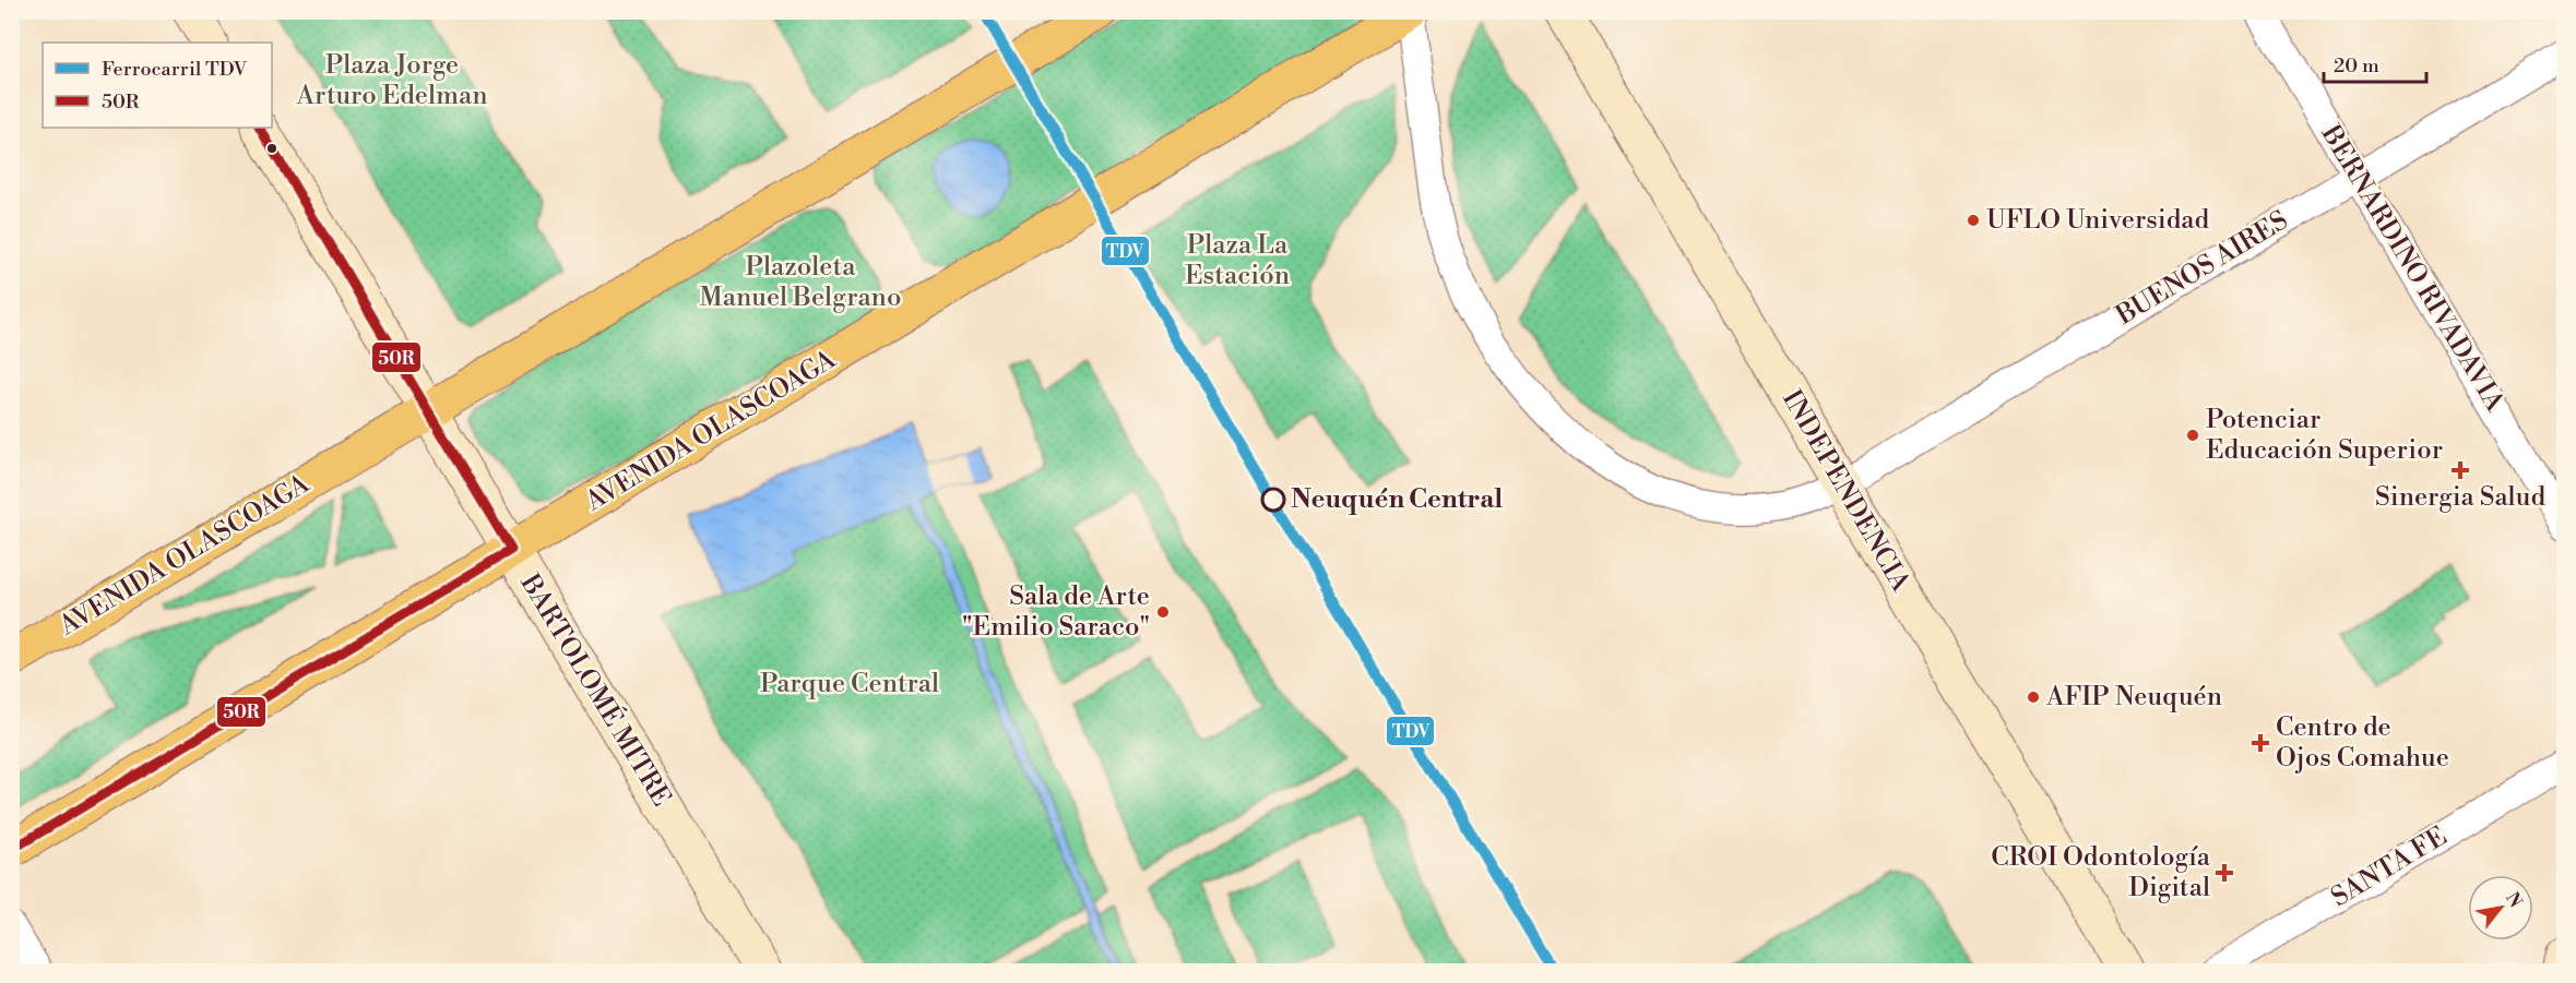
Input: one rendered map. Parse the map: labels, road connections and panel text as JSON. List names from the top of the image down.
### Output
{
  "streets": {
    "main road": ["AVENIDA OLASCOAGA", "INDEPENDENCIA", "BARTOLOMÉ MITRE"],
    "street": ["BUENOS AIRES", "BERNARDINO RIVADAVIA", "SANTA FE"]
  },
  "crossings": [
    ["BUENOS AIRES", "BERNARDINO RIVADAVIA"],
    ["BUENOS AIRES", "AVENIDA OLASCOAGA"],
    ["BUENOS AIRES", "INDEPENDENCIA"],
    ["AVENIDA OLASCOAGA", "BARTOLOMÉ MITRE"]
  ],
  "parks": [
    "Plaza Jorge Arturo Edelman",
    "Plaza La Estación",
    "Plazoleta Manuel Belgrano",
    "Parque Central"
  ],
  "places": {
    "other": [
      "UFLO Universidad",
      "Potenciar Educación Superior",
      "Neuquén Central",
      "Sala de Arte \"Emilio Saraco\"",
      "AFIP Neuquén"
    ],
    "health": ["Sinergia Salud", "Centro de Ojos Comahue", "CROI Odontología Digital"]
  },
  "lines": ["rail line TDV", "transit line 50R"],
  "legend": ["Ferrocarril TDV", "50R"],
  "scale_bar": "20 m",
  "north": "top right"
}
